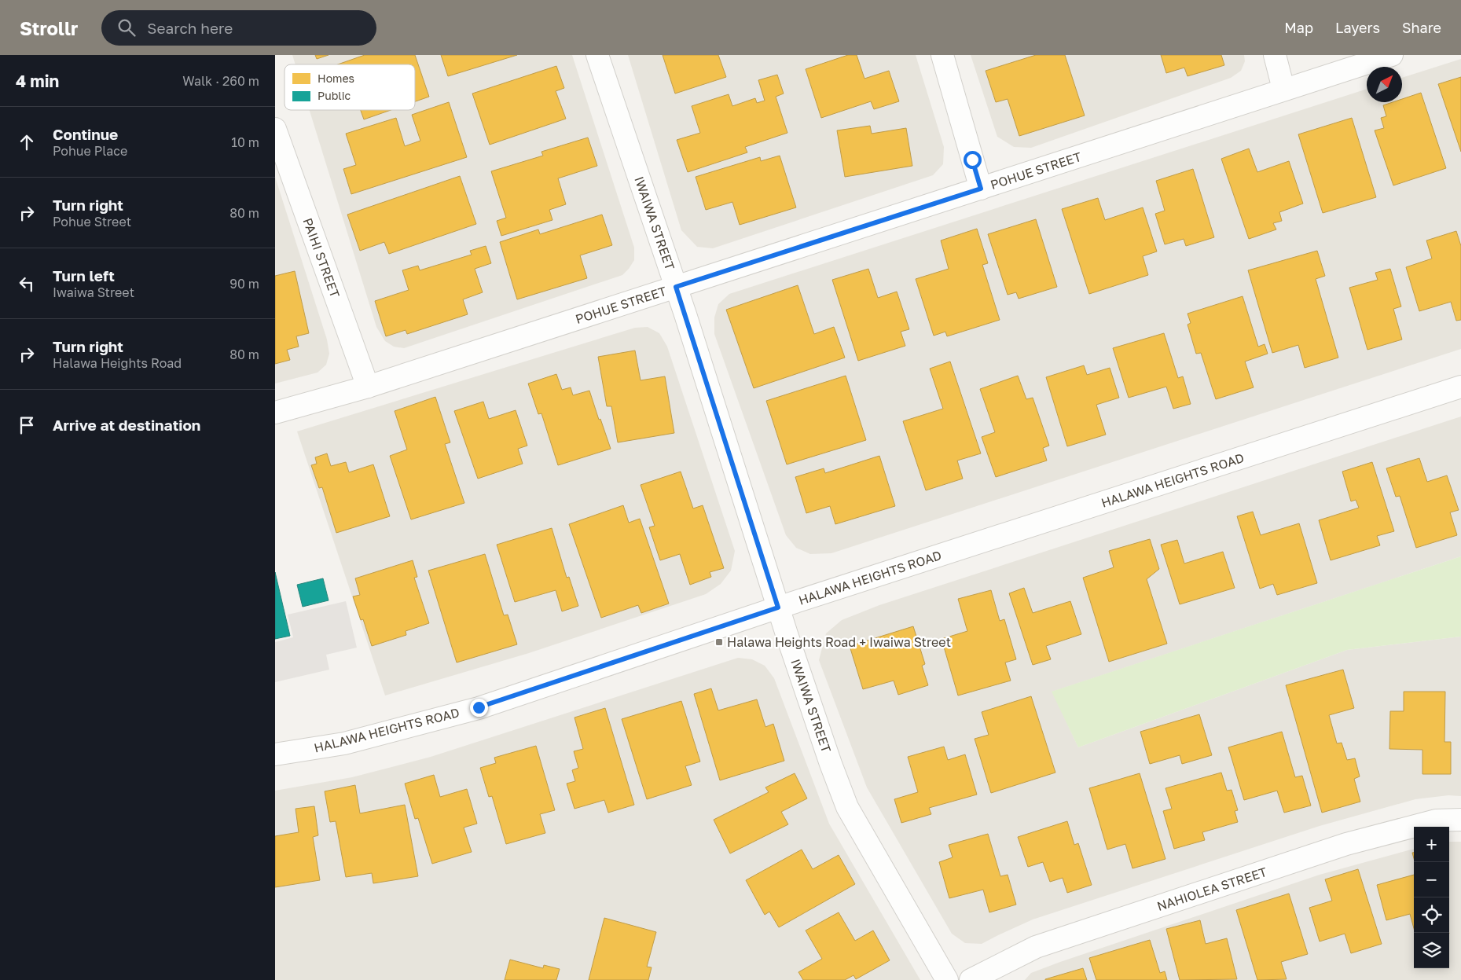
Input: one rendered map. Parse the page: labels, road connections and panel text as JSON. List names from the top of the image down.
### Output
{
  "streets": {
    "street": [
      "POHUE STREET",
      "IWAIWA STREET",
      "PAIHI STREET",
      "HALAWA HEIGHTS ROAD",
      "NAHIOLEA STREET"
    ]
  },
  "crossings": [
    ["POHUE STREET", "IWAIWA STREET"],
    ["POHUE STREET", "PAIHI STREET"],
    ["IWAIWA STREET", "HALAWA HEIGHTS ROAD"]
  ],
  "places": {
    "transit": ["Halawa Heights Road + Iwaiwa Street"]
  },
  "legend": ["Homes", "Public"],
  "north": "top right",
  "page": {
    "header": "Strollr",
    "search": "Search here",
    "nav": ["Map", "Layers", "Share"],
    "heading": ["4 min", "Walk · 260 m"],
    "list": [
      ["Continue", "Pohue Place", "10 m"],
      ["Turn right", "Pohue Street", "80 m"],
      ["Turn left", "Iwaiwa Street", "90 m"],
      ["Turn right", "Halawa Heights Road", "80 m"],
      "Arrive at destination"
    ],
    "map_buttons": ["+", "−"]
  }
}
